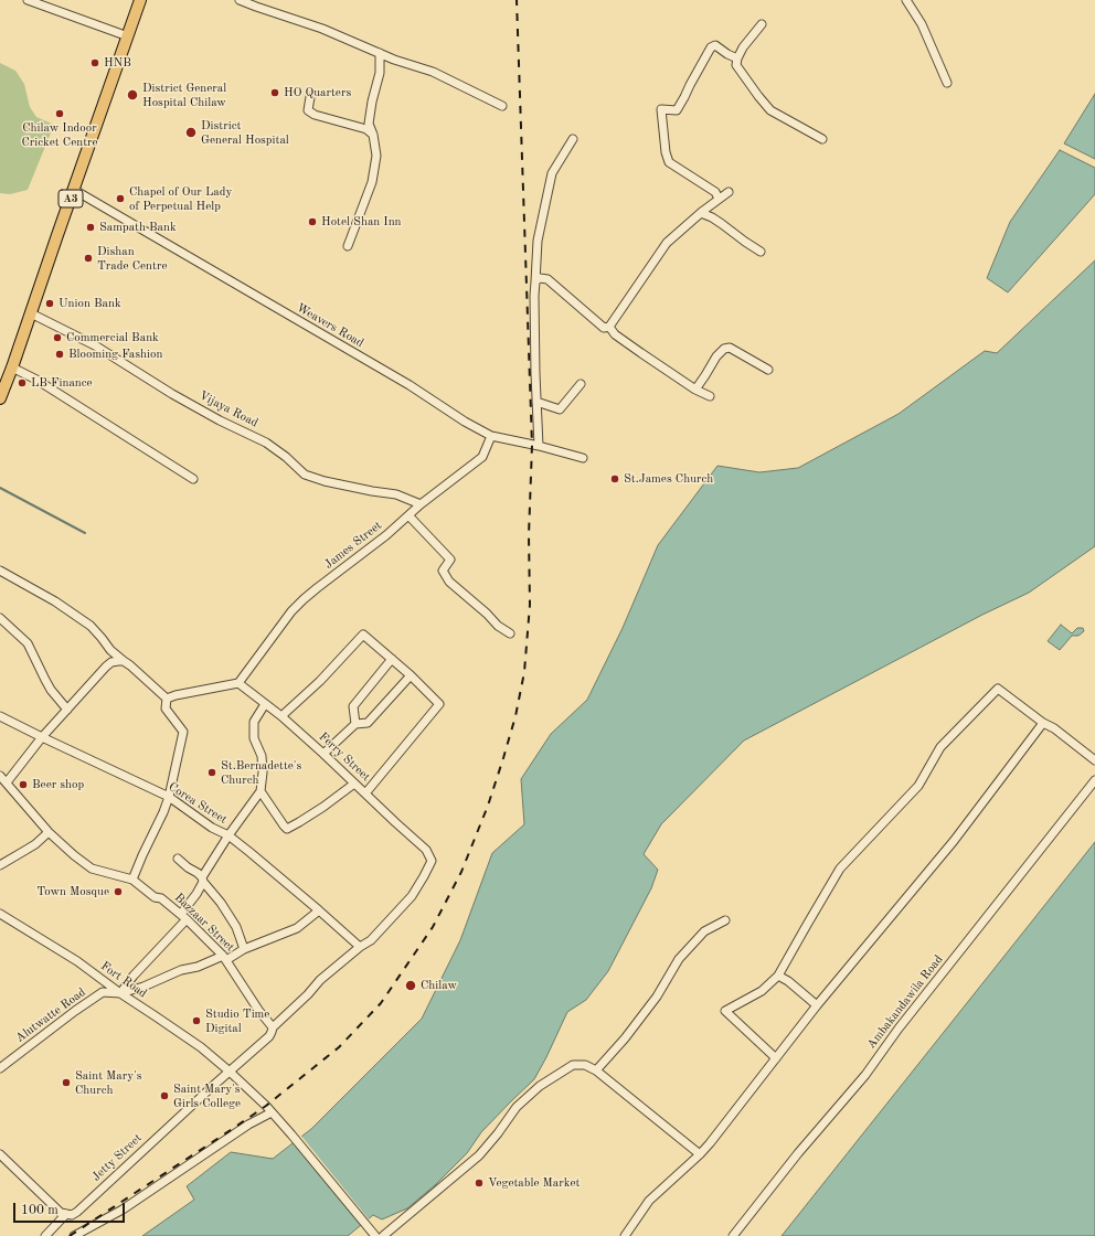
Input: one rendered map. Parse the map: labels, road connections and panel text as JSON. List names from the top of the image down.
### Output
{
  "streets": {
    "highway": ["A3"],
    "street": [
      "Weavers Road",
      "Vijaya Road",
      "James Street",
      "Ferry Street",
      "Corea Street",
      "Bazzaar Street",
      "Fort Road",
      "Ambakandawila Road",
      "Alutwatte Road",
      "Jetty Street"
    ]
  },
  "crossings": [
    ["A3", "Weavers Road"],
    ["A3", "Vijaya Road"],
    ["Weavers Road", "James Street"],
    ["Vijaya Road", "James Street"],
    ["James Street", "Ferry Street"],
    ["Ferry Street", "Corea Street"],
    ["Ferry Street", "Bazzaar Street"],
    ["Ferry Street", "Fort Road"],
    ["Ferry Street", "Jetty Street"],
    ["Corea Street", "Alutwatte Road"],
    ["Bazzaar Street", "Alutwatte Road"],
    ["Fort Road", "Alutwatte Road"],
    ["Fort Road", "Jetty Street"]
  ],
  "places": [
    "HNB",
    "HO Quarters",
    "District General Hospital Chilaw",
    "Chilaw Indoor Cricket Centre",
    "District General Hospital",
    "Chapel of Our Lady of Perpetual Help",
    "Hotel Shan Inn",
    "Sampath Bank",
    "Dishan Trade Centre",
    "Union Bank",
    "Commercial Bank",
    "Blooming Fashion",
    "LB Finance",
    "St.James Church",
    "St.Bernadette's Church",
    "Beer shop",
    "Town Mosque",
    "Chilaw",
    "Studio Time Digital",
    "Saint Mary's Church",
    "Saint Mary's Girls College",
    "Vegetable Market"
  ],
  "scale_bar": "100 m"
}
